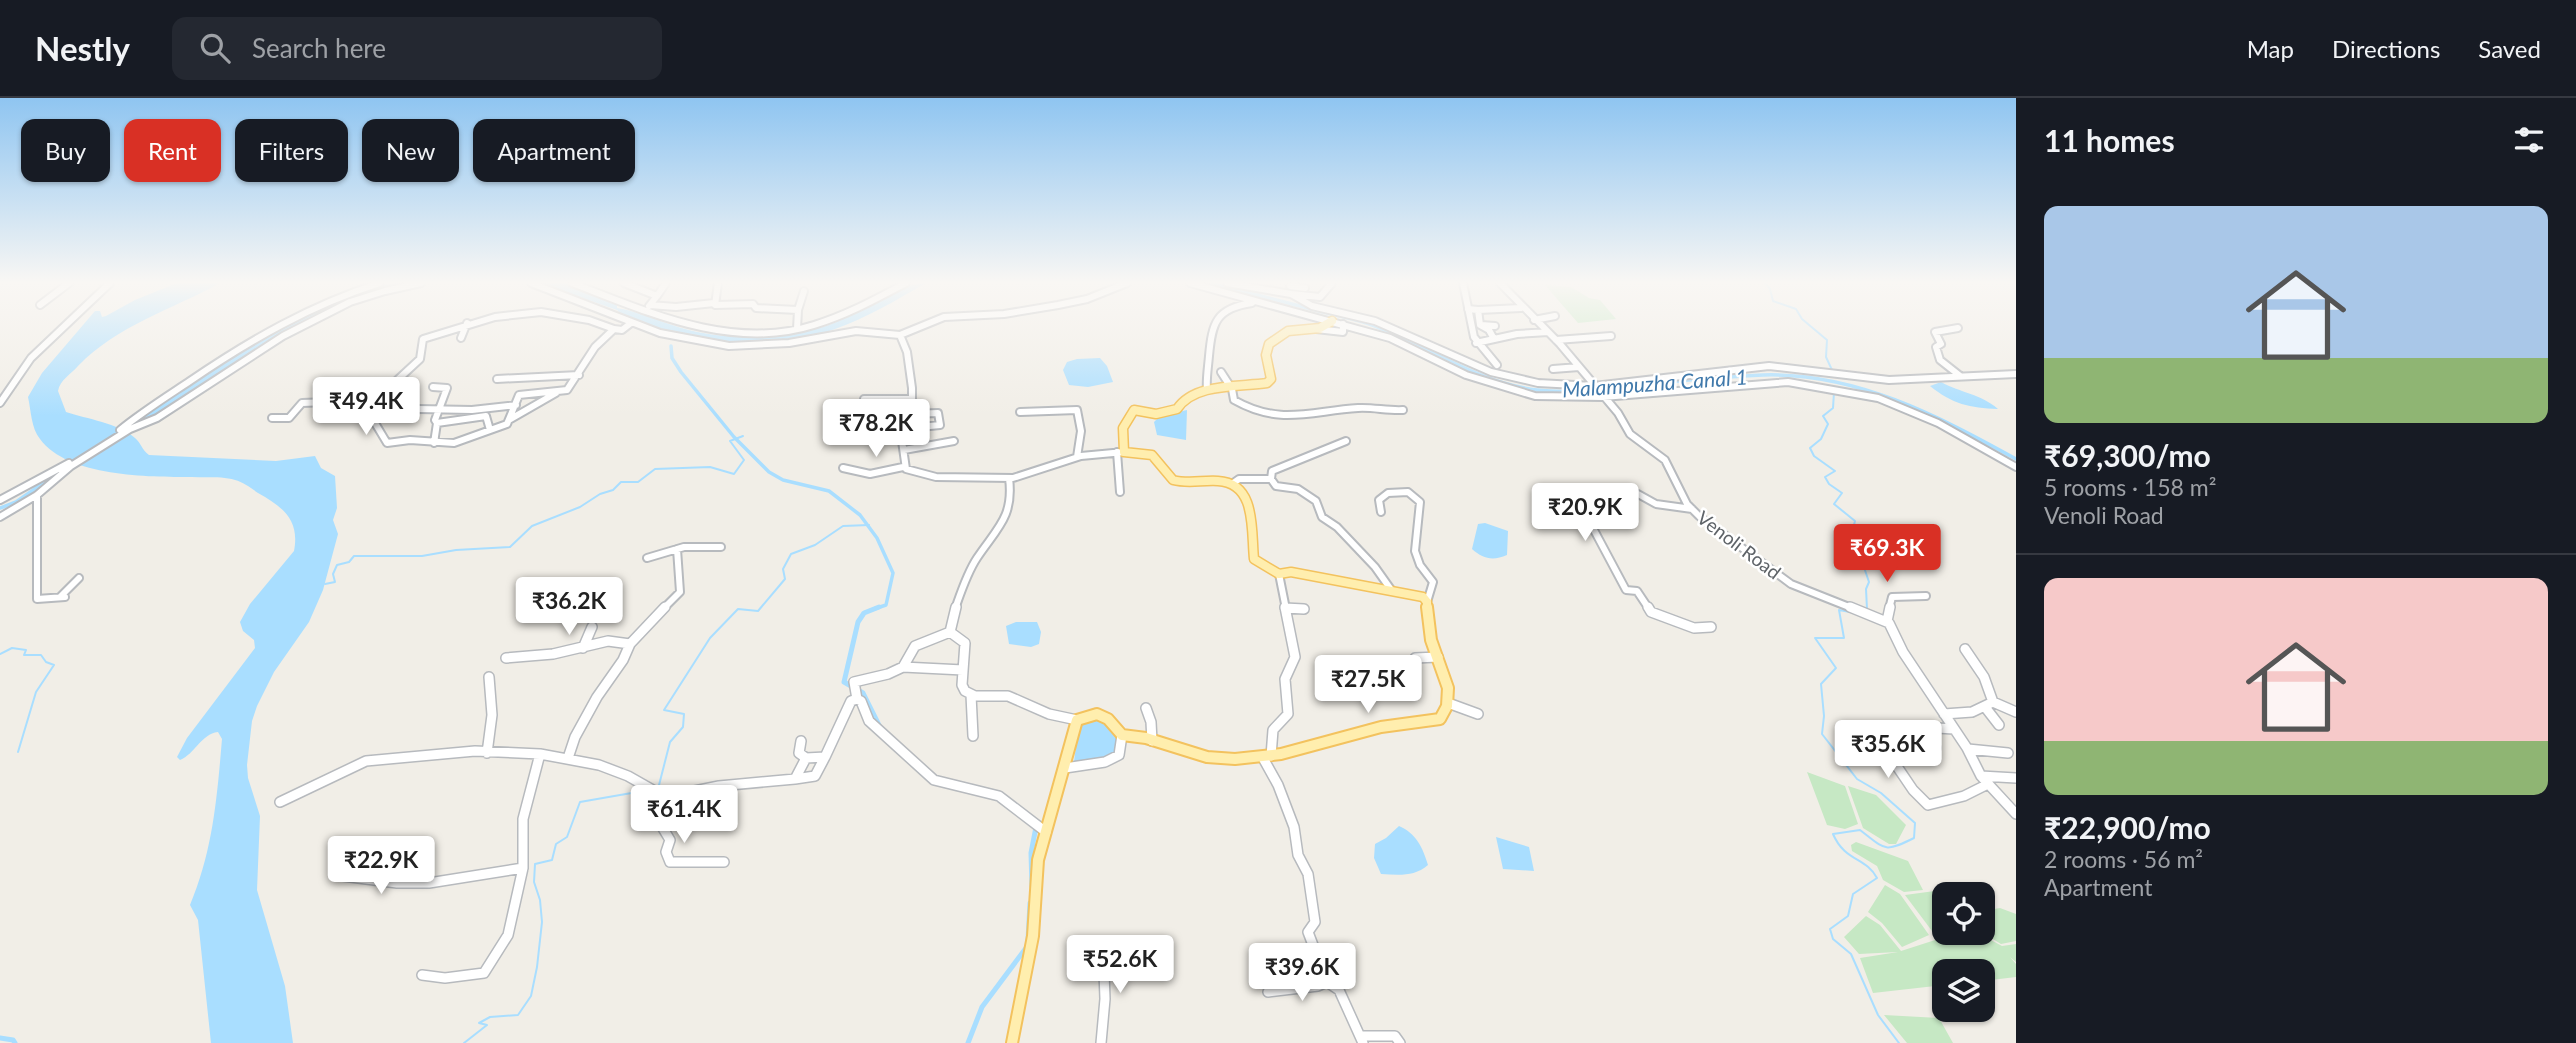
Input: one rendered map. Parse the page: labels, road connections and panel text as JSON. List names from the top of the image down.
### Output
{
  "streets": {
    "street": ["Venoli Road"]
  },
  "water": ["Malampuzha Canal 1"],
  "page": {
    "header": "Nestly",
    "search": "Search here",
    "nav": ["Map", "Directions", "Saved"],
    "heading": "11 homes",
    "chip": [
      "Buy",
      "Rent",
      "Filters",
      "New",
      "Apartment"
    ],
    "list": [
      {
        "name": "₹69,300/mo",
        "note": "5 rooms · 158 m² · Venoli Road"
      },
      {
        "name": "₹22,900/mo",
        "note": "2 rooms · 56 m² · Apartment"
      }
    ],
    "price": [
      "₹49.4K",
      "₹78.2K",
      "₹20.9K",
      "₹69.3K",
      "₹36.2K",
      "₹27.5K",
      "₹35.6K",
      "₹61.4K",
      "₹22.9K",
      "₹52.6K",
      "₹39.6K"
    ]
  }
}
